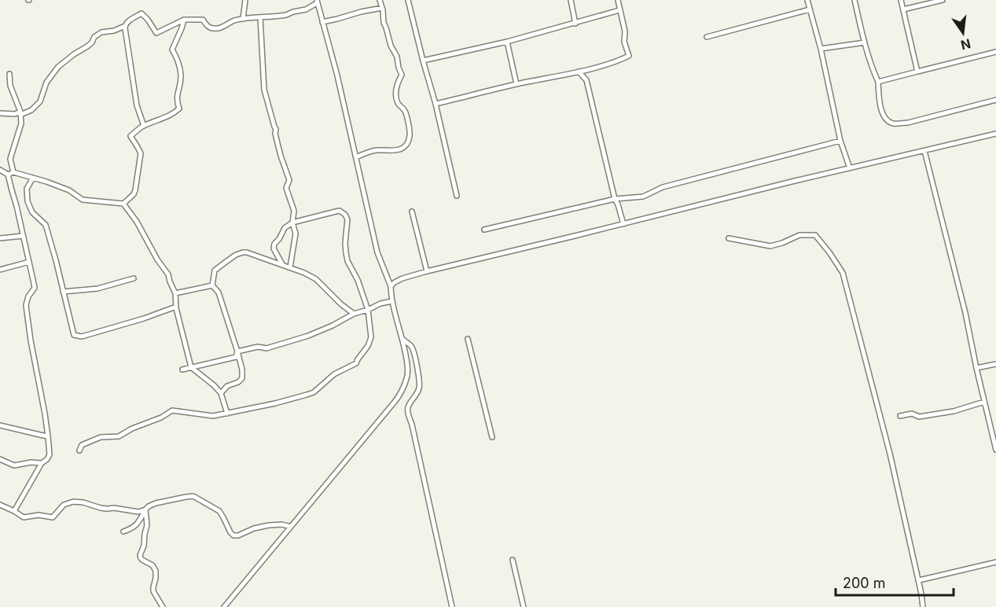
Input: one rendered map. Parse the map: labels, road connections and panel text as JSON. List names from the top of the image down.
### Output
{
  "scale_bar": "200 m",
  "north": "bottom"
}
